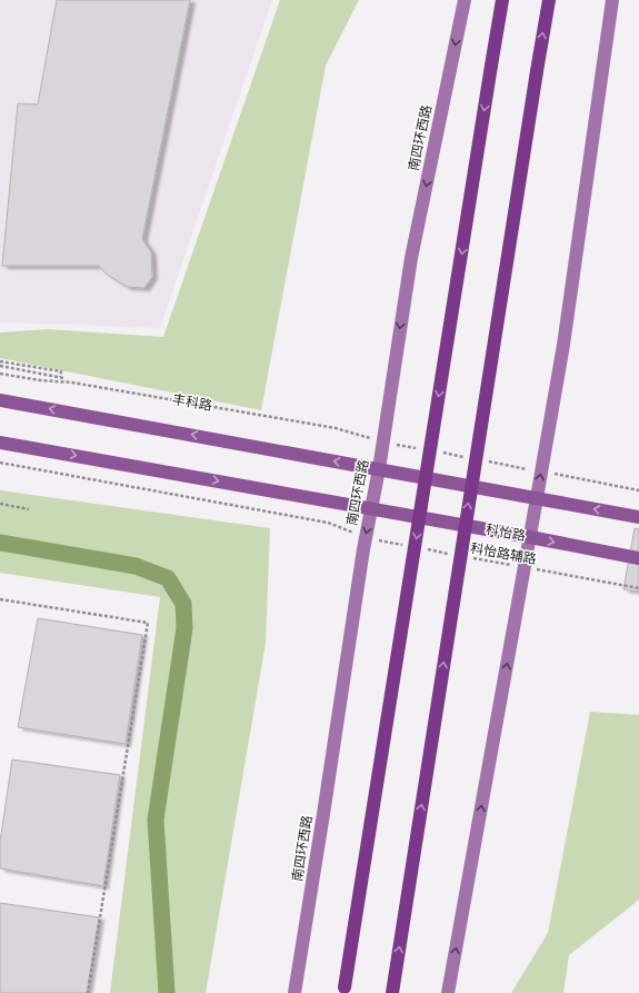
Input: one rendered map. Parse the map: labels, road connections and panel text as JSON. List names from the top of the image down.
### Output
{
  "streets": {
    "main road": ["南四环西路", "科怡路"],
    "path": ["丰科路", "科怡路辅路"]
  },
  "crossings": [
    ["南四环西路", "丰科路"],
    ["南四环西路", "科怡路"]
  ],
  "one_way": ["南四环西路"]
}
